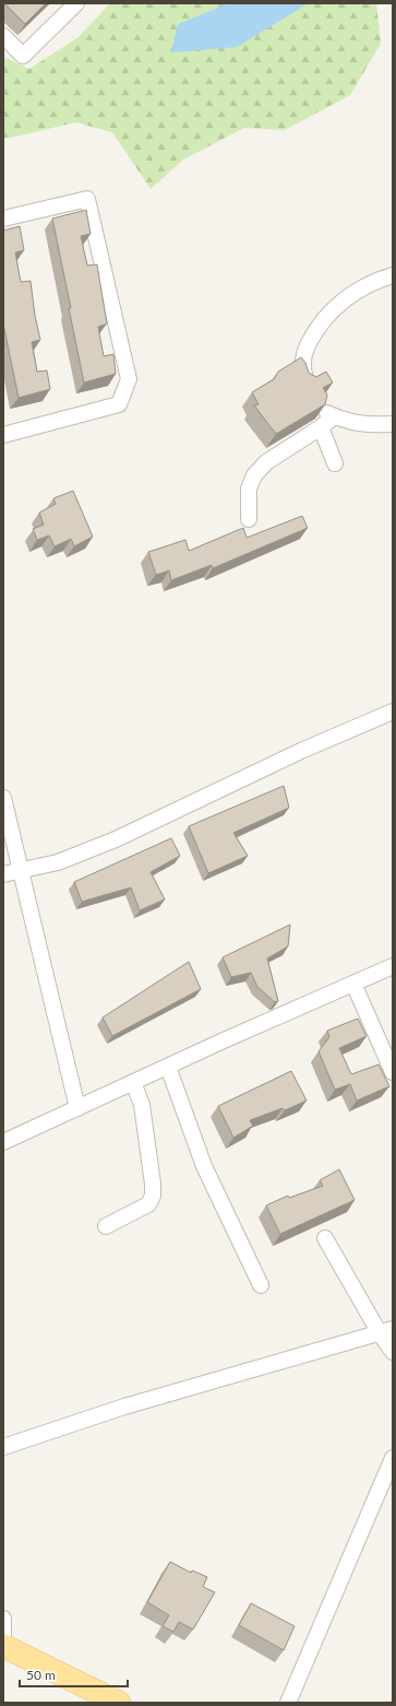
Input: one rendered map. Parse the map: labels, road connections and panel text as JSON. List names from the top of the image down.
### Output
{
  "scale_bar": "50 m"
}
